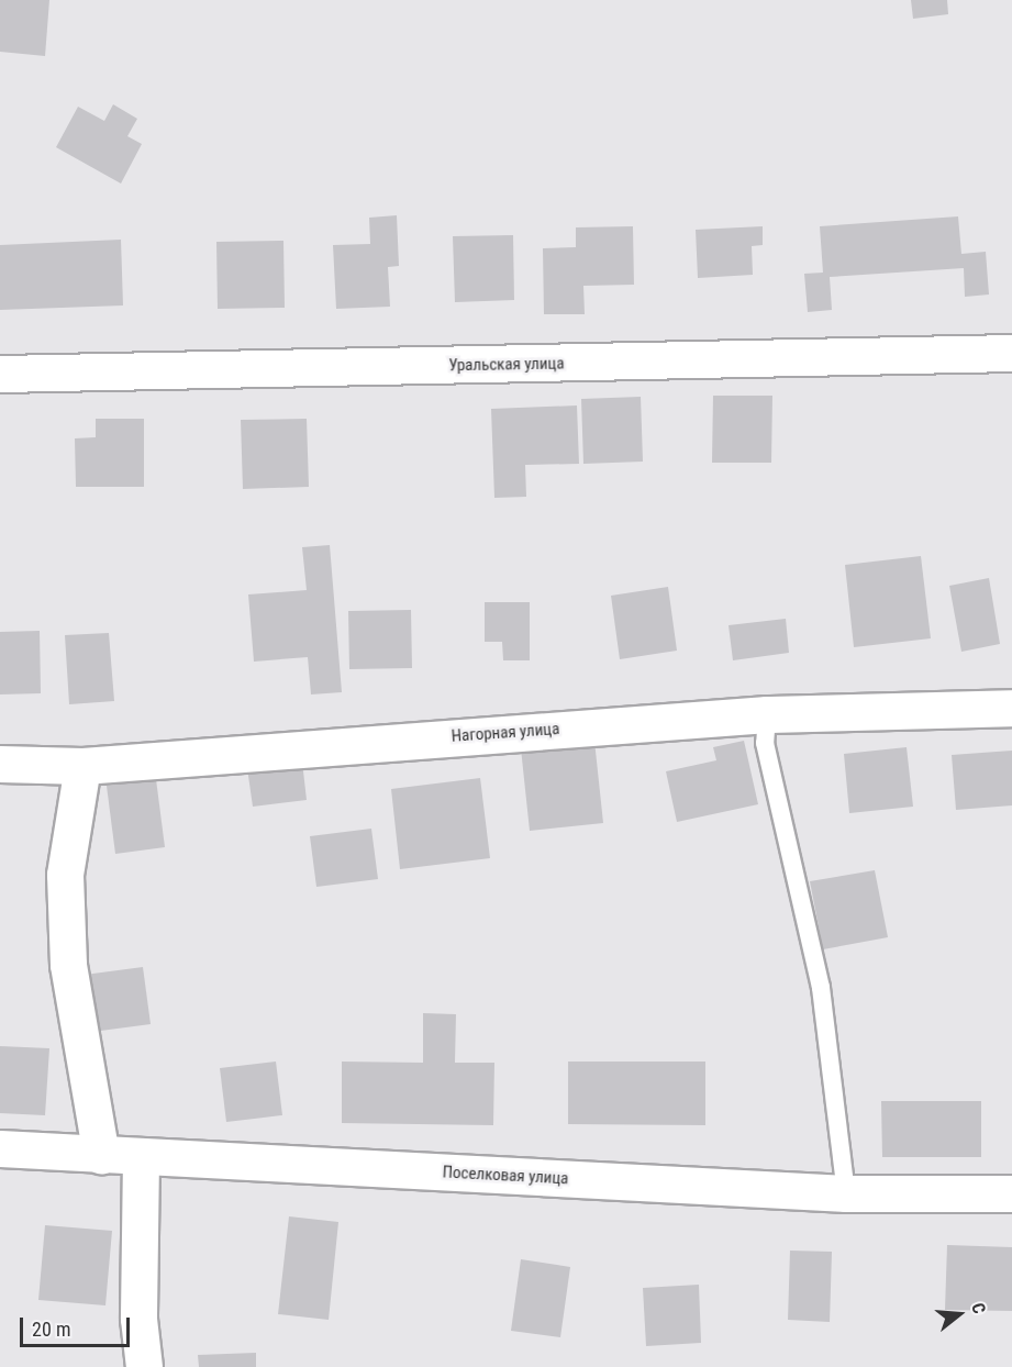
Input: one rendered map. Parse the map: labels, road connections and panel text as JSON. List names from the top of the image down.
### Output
{
  "streets": {
    "street": ["Уральская улица", "Нагорная улица", "Поселковая улица"]
  },
  "scale_bar": "20 m",
  "north": "right"
}
